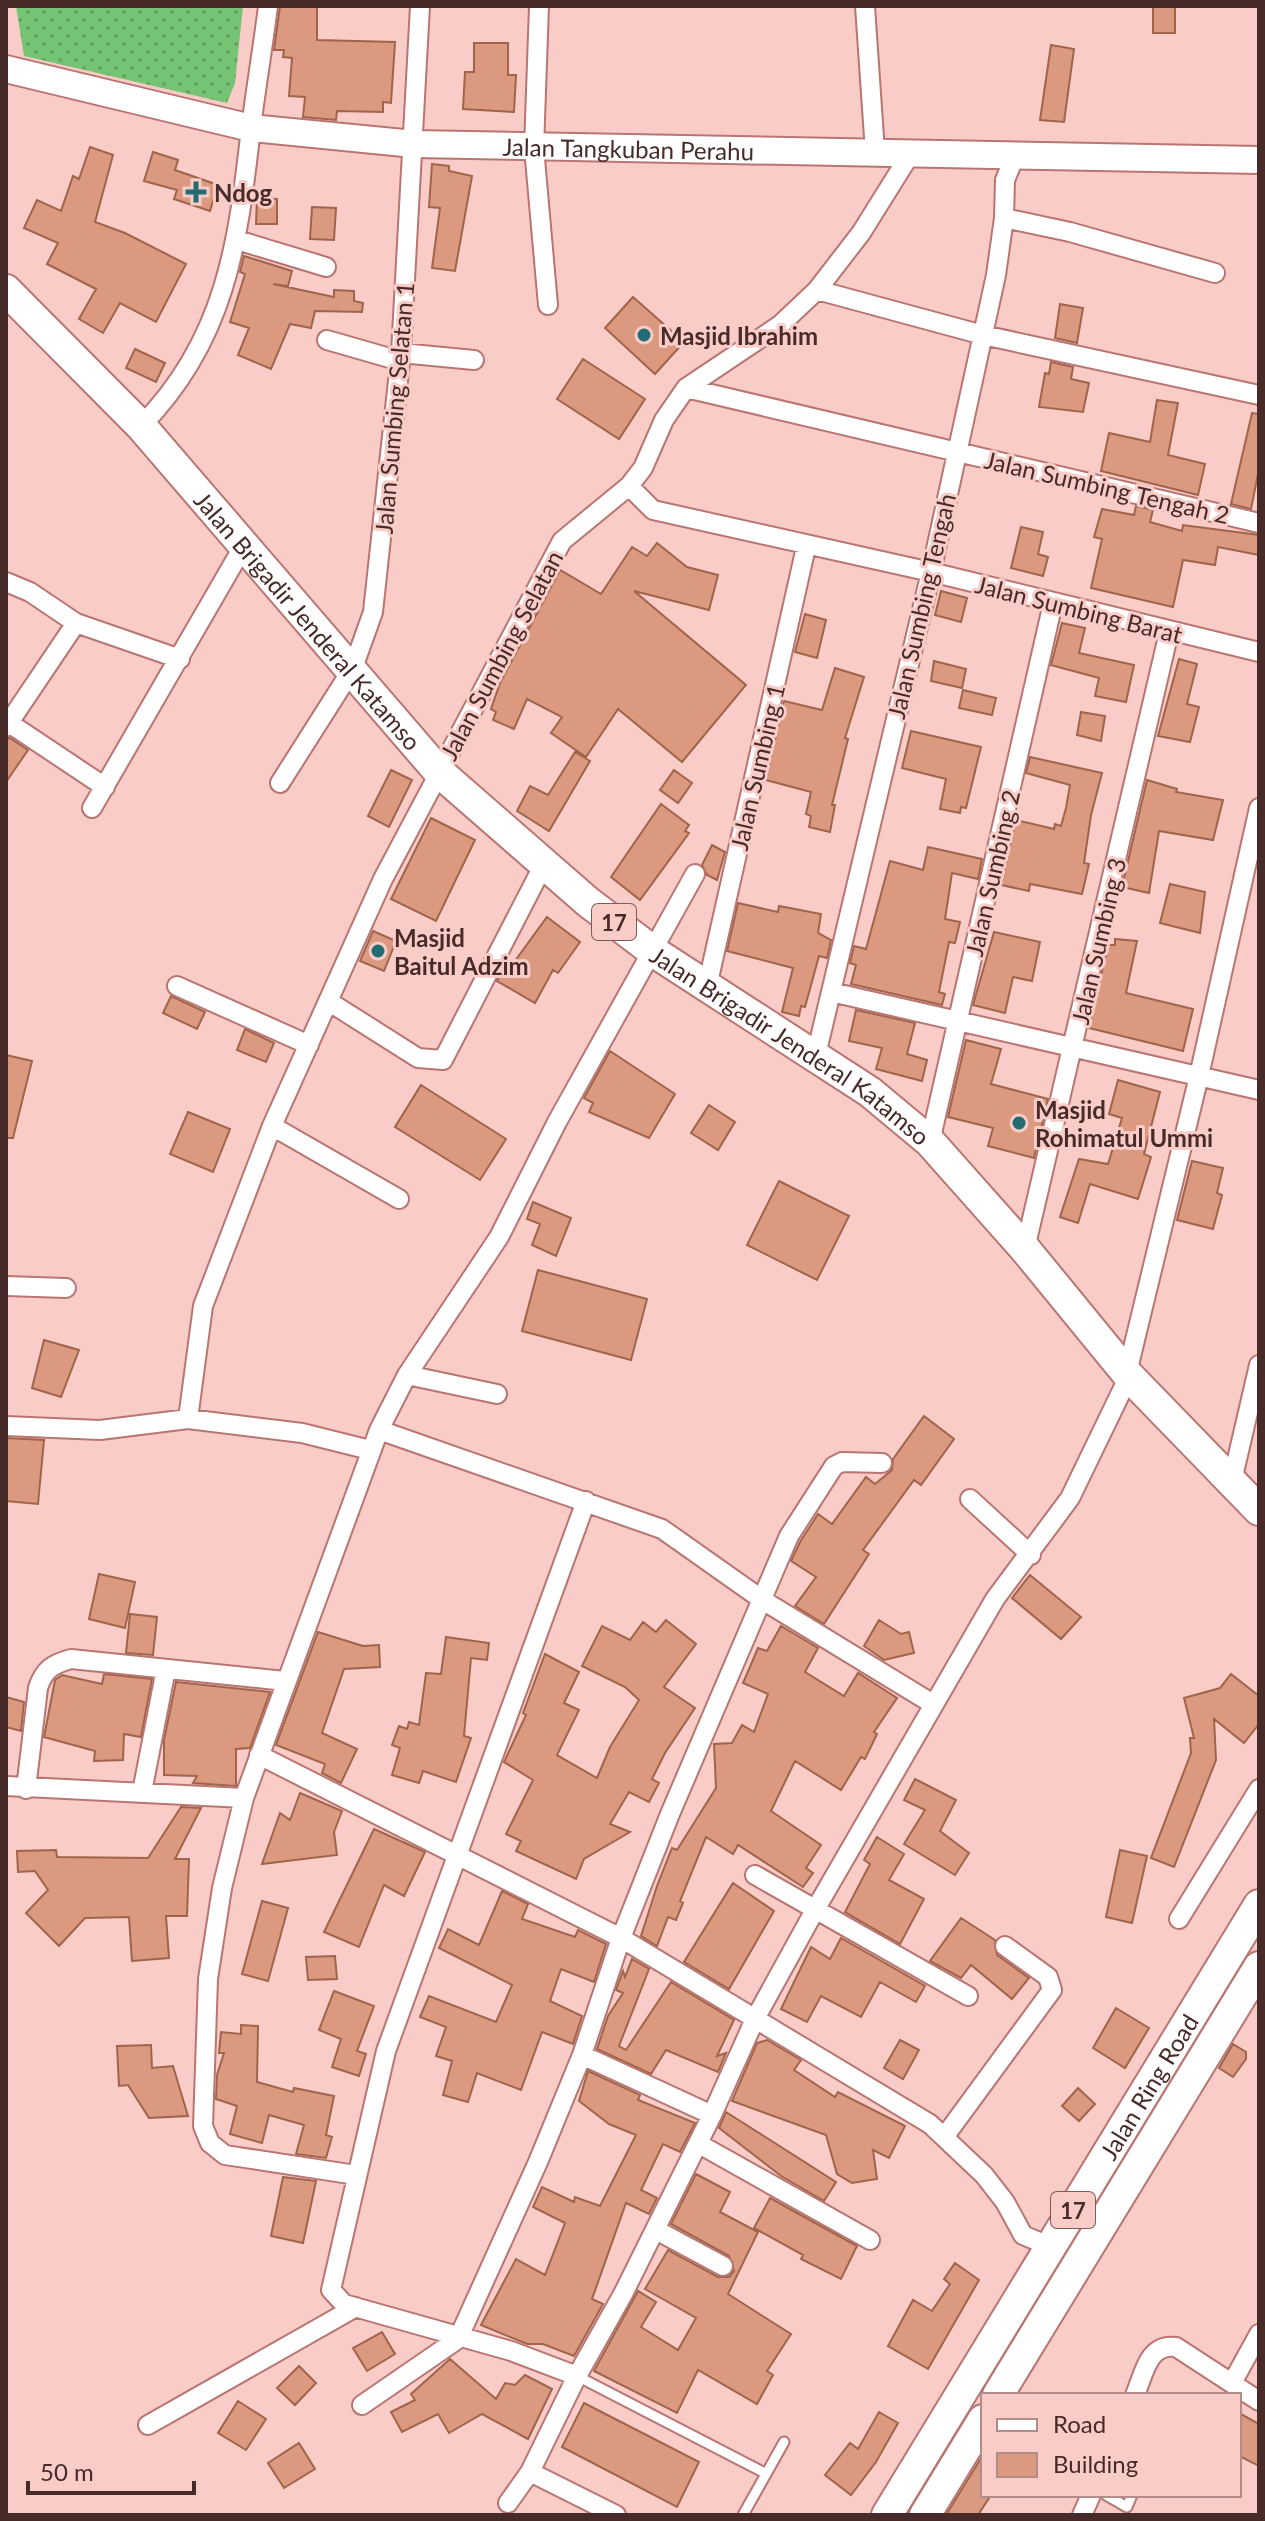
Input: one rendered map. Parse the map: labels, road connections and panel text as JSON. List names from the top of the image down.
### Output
{
  "streets": {
    "highway": ["Jalan Brigadir Jenderal Katamso", "17", "Jalan Ring Road"],
    "main road": ["Jalan Tangkuban Perahu"],
    "street": [
      "Jalan Sumbing Selatan 1",
      "Jalan Sumbing Tengah 2",
      "Jalan Sumbing Tengah",
      "Jalan Sumbing Barat",
      "Jalan Sumbing Selatan",
      "Jalan Sumbing 1",
      "Jalan Sumbing 2",
      "Jalan Sumbing 3"
    ]
  },
  "crossings": [
    ["Jalan Tangkuban Perahu", "Jalan Sumbing Selatan 1"],
    ["Jalan Tangkuban Perahu", "Jalan Sumbing Tengah"],
    ["Jalan Tangkuban Perahu", "Jalan Sumbing Selatan"],
    ["Jalan Sumbing Selatan 1", "Jalan Brigadir Jenderal Katamso"],
    ["Jalan Sumbing Tengah 2", "Jalan Sumbing Tengah"],
    ["Jalan Sumbing Tengah 2", "Jalan Sumbing Selatan"],
    ["Jalan Sumbing Tengah", "Jalan Sumbing Barat"],
    ["Jalan Sumbing Tengah", "Jalan Brigadir Jenderal Katamso"],
    ["Jalan Sumbing Barat", "Jalan Sumbing Selatan"],
    ["Jalan Sumbing Barat", "Jalan Sumbing 1"],
    ["Jalan Sumbing Barat", "Jalan Sumbing 2"],
    ["Jalan Sumbing Barat", "Jalan Sumbing 3"],
    ["Jalan Brigadir Jenderal Katamso", "Jalan Sumbing Selatan"],
    ["Jalan Brigadir Jenderal Katamso", "Jalan Sumbing 1"],
    ["Jalan Brigadir Jenderal Katamso", "Jalan Sumbing 2"],
    ["Jalan Brigadir Jenderal Katamso", "Jalan Sumbing 3"]
  ],
  "places": {
    "health": ["Ndog"],
    "other": ["Masjid Ibrahim", "Masjid Baitul Adzim", "Masjid Rohimatul Ummi"]
  },
  "legend": ["Road", "Building"],
  "scale_bar": "50 m"
}
